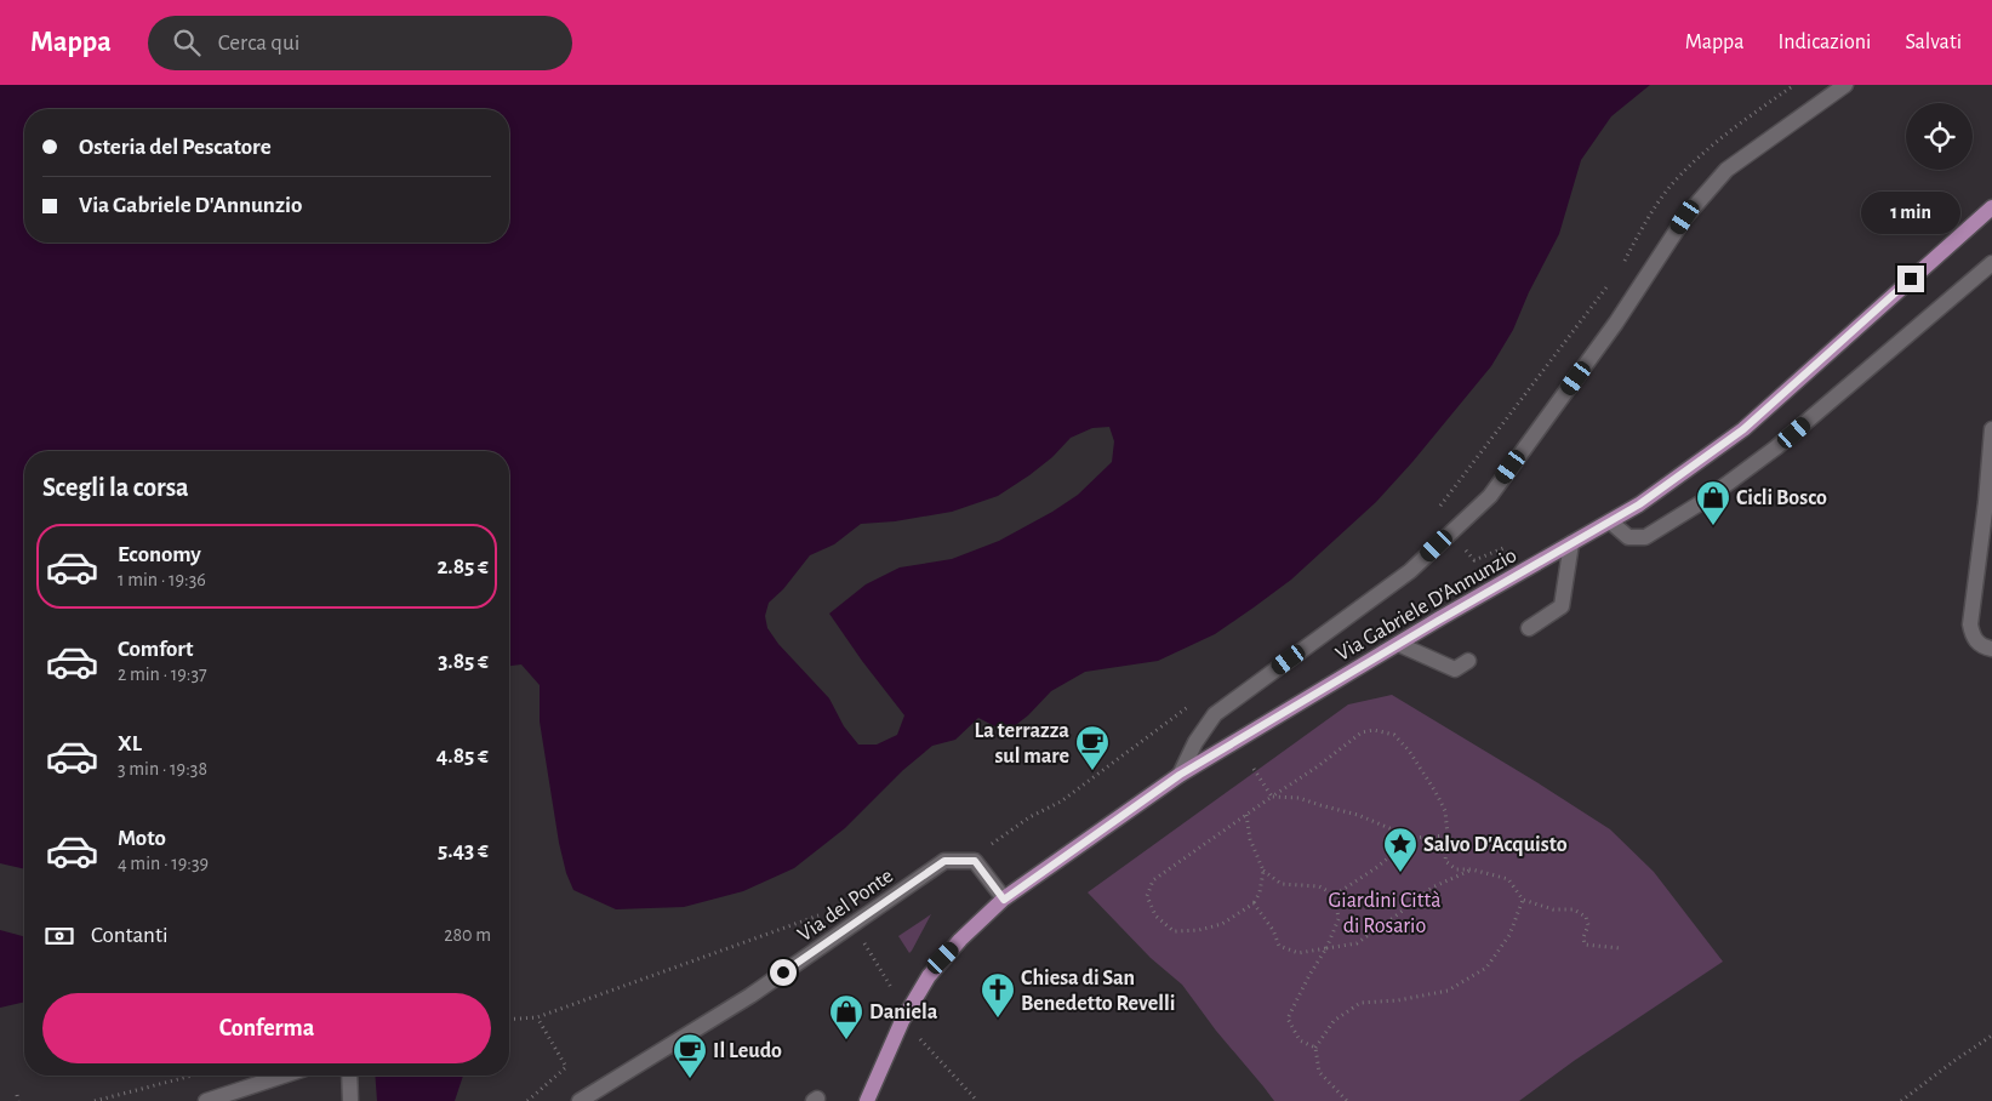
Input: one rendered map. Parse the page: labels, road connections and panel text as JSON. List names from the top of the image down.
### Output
{
  "streets": {
    "main road": ["Via Gabriele D'Annunzio"],
    "street": ["Via del Ponte"]
  },
  "crossings": [
    ["Via Gabriele D'Annunzio", "Via del Ponte"]
  ],
  "parks": ["Giardini Città di Rosario"],
  "places": {
    "shop": ["Cicli Bosco", "Daniela"],
    "cafe": ["La terrazza sul mare", "Il Leudo"],
    "place": ["Salvo D'Acquisto"],
    "church": ["Chiesa di San Benedetto Revelli"]
  },
  "page": {
    "header": "Mappa",
    "search": "Cerca qui",
    "nav": ["Mappa", "Indicazioni", "Salvati"],
    "banner": ["Osteria del Pescatore", "Via Gabriele D'Annunzio"],
    "bubble": "1 min",
    "heading": "Scegli la corsa",
    "list": [
      {
        "name": "Economy",
        "note": "1 min · 19:36",
        "value": "2.85 €"
      },
      {
        "name": "Comfort",
        "note": "2 min · 19:37",
        "value": "3.85 €"
      },
      {
        "name": "XL",
        "note": "3 min · 19:38",
        "value": "4.85 €"
      },
      {
        "name": "Moto",
        "note": "4 min · 19:39",
        "value": "5.43 €"
      }
    ],
    "pay": ["Contanti", "280 m"],
    "buttons": "Conferma"
  }
}
